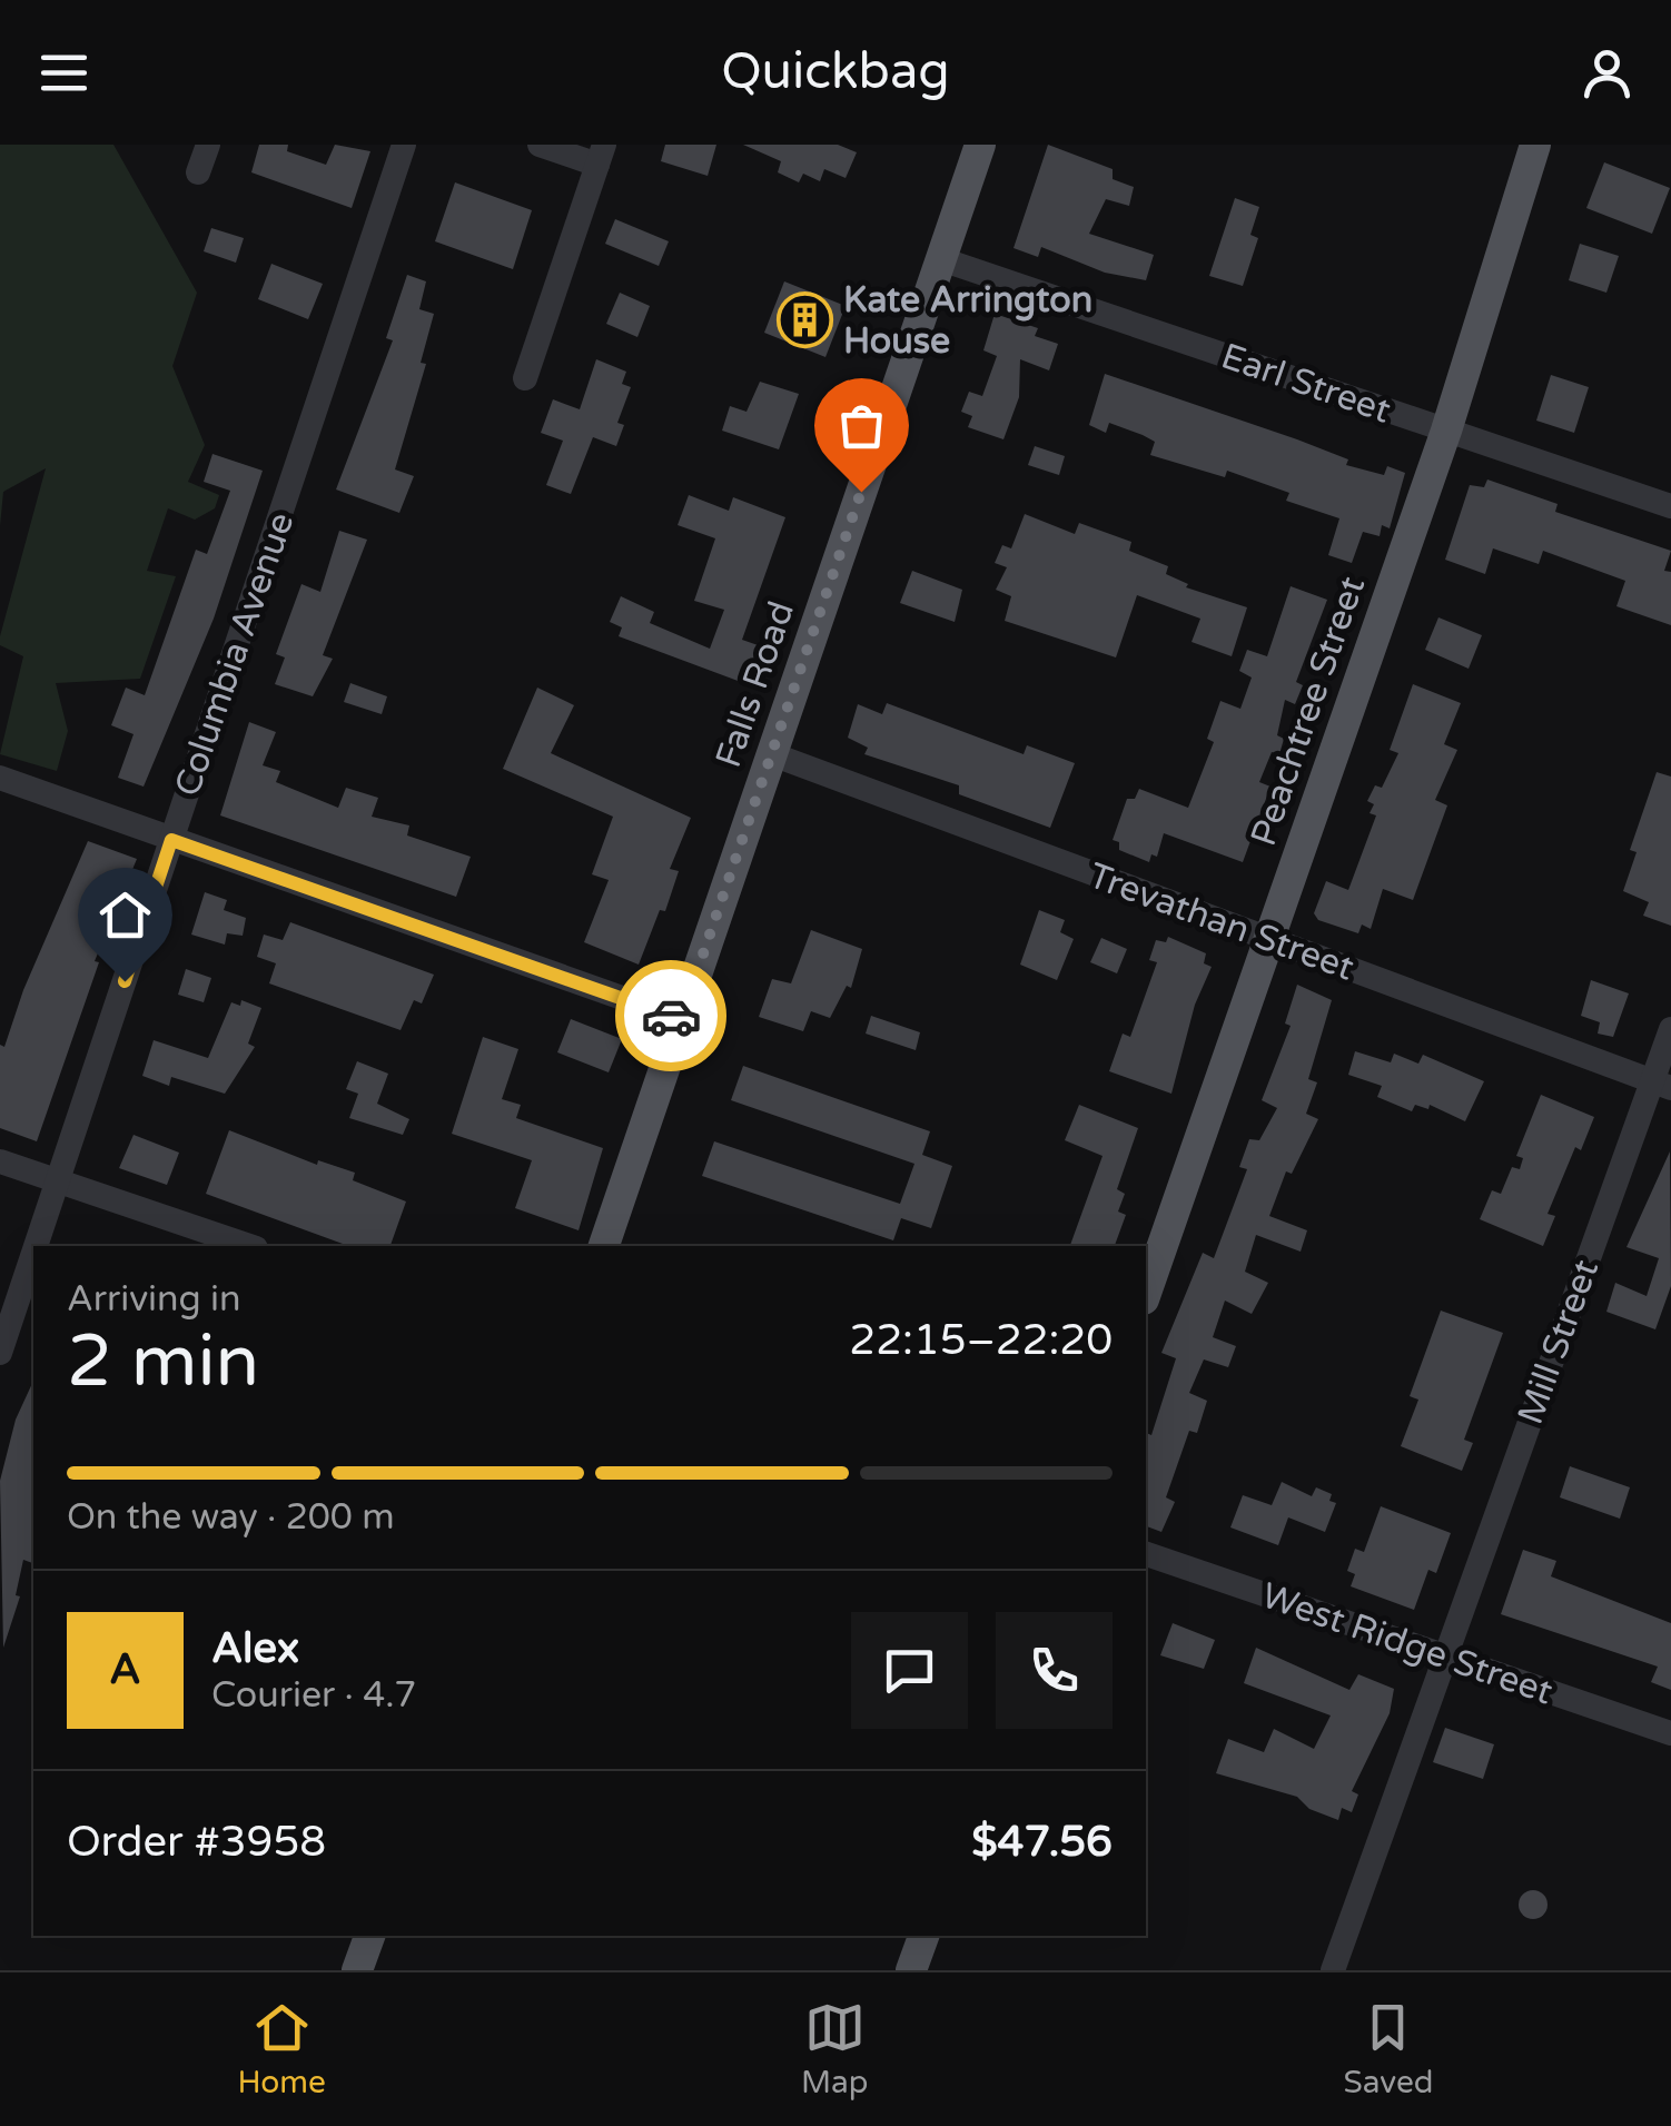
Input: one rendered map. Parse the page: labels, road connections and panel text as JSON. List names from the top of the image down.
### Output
{
  "streets": {
    "main road": ["Falls Road", "Peachtree Street"],
    "street": [
      "Earl Street",
      "Columbia Avenue",
      "Trevathan Street",
      "Mill Street",
      "West Ridge Street"
    ]
  },
  "crossings": [
    ["Earl Street", "Falls Road"],
    ["Earl Street", "Peachtree Street"],
    ["Falls Road", "Trevathan Street"],
    ["Peachtree Street", "Trevathan Street"],
    ["Trevathan Street", "Mill Street"],
    ["Mill Street", "West Ridge Street"]
  ],
  "places": {
    "building": ["Kate Arrington House"]
  },
  "page": {
    "header": "Quickbag",
    "heading": ["2 min", "Arriving in", "22:15–22:20"],
    "panel": [
      "Alex",
      "Courier · 4.7",
      "Order #3958",
      "$47.56"
    ],
    "bar": "On the way · 200 m",
    "round": "A",
    "tabs": ["Home", "Map", "Saved"]
  }
}
